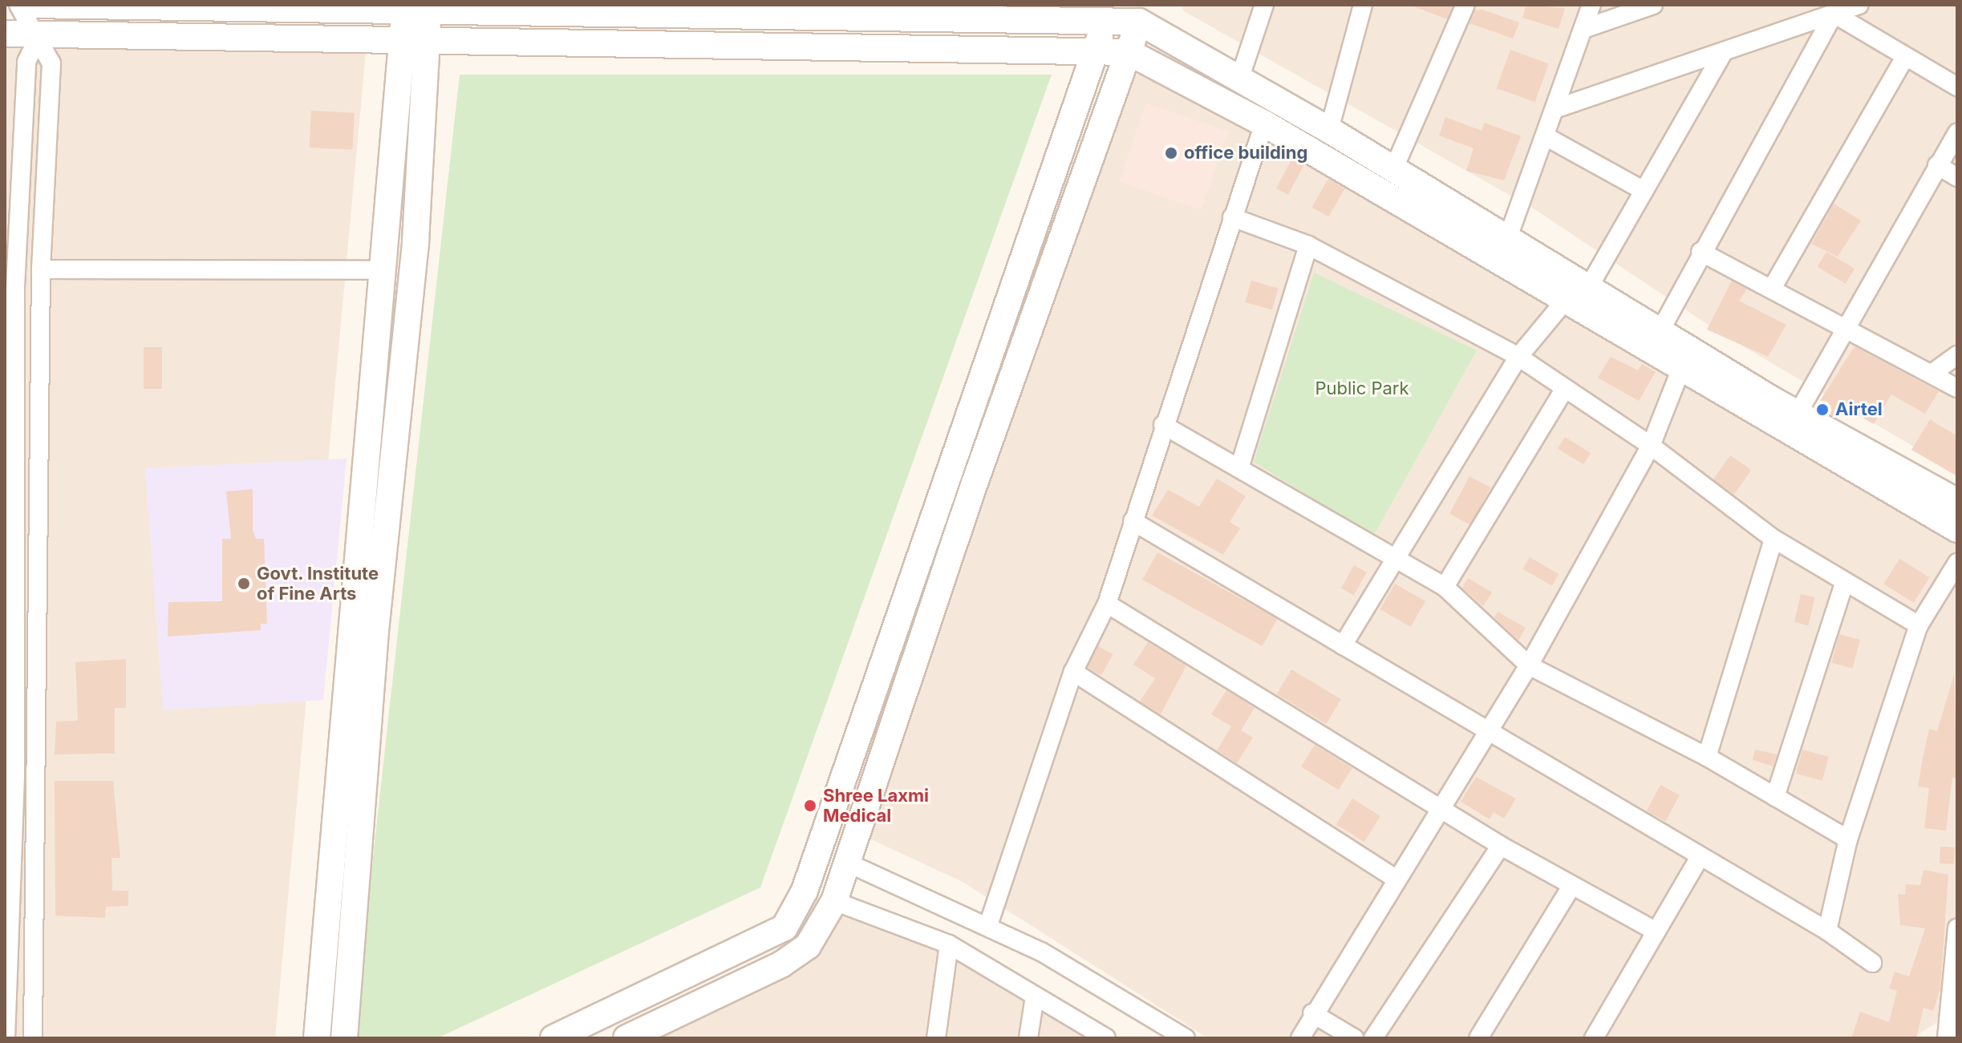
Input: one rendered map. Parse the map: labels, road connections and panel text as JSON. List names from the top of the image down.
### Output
{
  "parks": ["Public Park"],
  "places": [
    "office building",
    "Airtel",
    "Govt. Institute of Fine Arts",
    "Shree Laxmi Medical"
  ]
}
